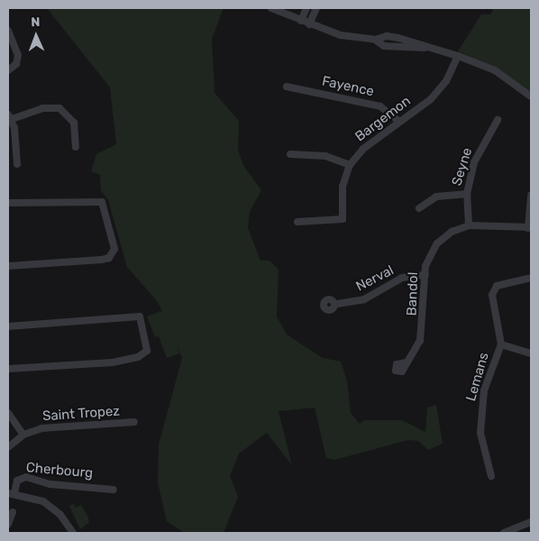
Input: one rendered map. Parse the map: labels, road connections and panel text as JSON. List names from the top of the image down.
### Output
{
  "streets": {
    "street": [
      "Fayence",
      "Bargemon",
      "Seyne",
      "Nerval",
      "Bandol",
      "Lemans",
      "Saint Tropez",
      "Cherbourg"
    ]
  },
  "crossings": [
    ["Fayence", "Bargemon"],
    ["Seyne", "Bandol"],
    ["Nerval", "Bandol"]
  ],
  "north": "top"
}
